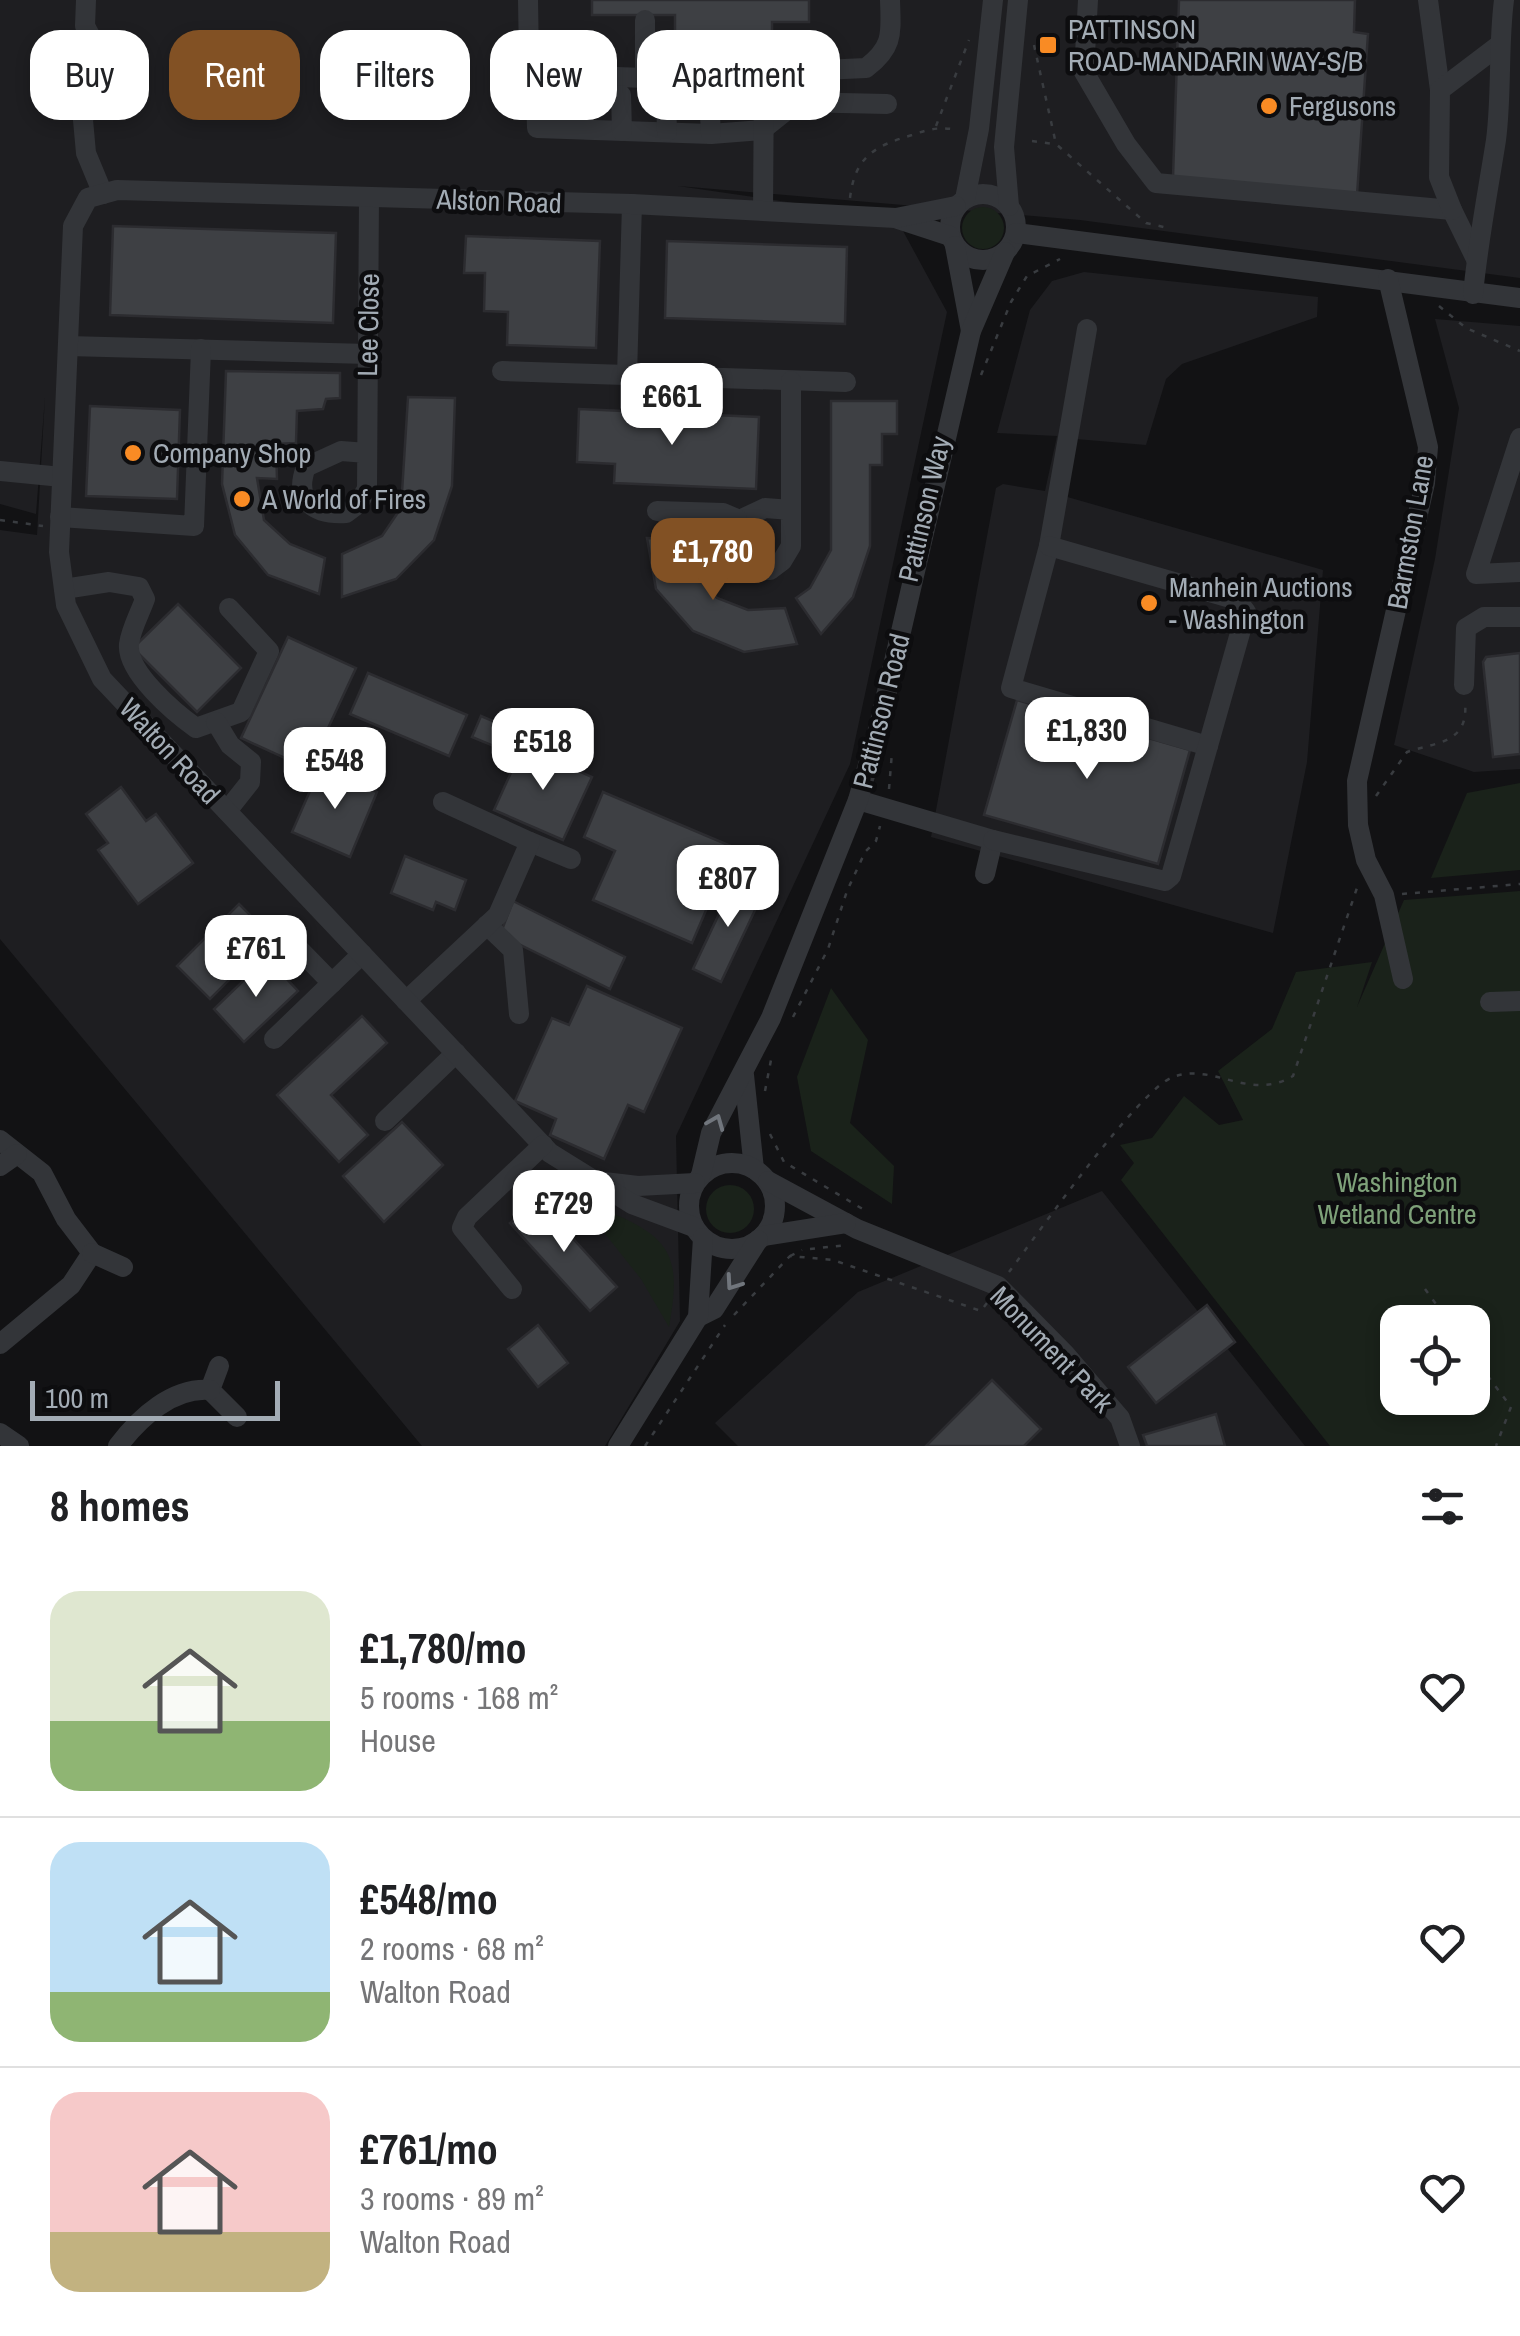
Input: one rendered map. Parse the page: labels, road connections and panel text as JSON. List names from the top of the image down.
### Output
{
  "streets": {
    "street": [
      "Alston Road",
      "Lee Close",
      "Barmston Lane",
      "Pattinson Road",
      "Walton Road",
      "Monument Park"
    ]
  },
  "crossings": [
    ["Alston Road", "Lee Close"],
    ["Alston Road", "Pattinson Road"],
    ["Alston Road", "Walton Road"],
    ["Pattinson Road", "Walton Road"],
    ["Pattinson Road", "Monument Park"],
    ["Walton Road", "Monument Park"]
  ],
  "parks": ["Washington Wetland Centre"],
  "places": {
    "transit": ["PATTINSON ROAD-MANDARIN WAY-S/B"],
    "other": [
      "Fergusons",
      "Company Shop",
      "A World of Fires",
      "Manhein Auctions - Washington"
    ]
  },
  "scale_bar": "100 m",
  "page": {
    "chip": [
      "Buy",
      "Rent",
      "Filters",
      "New",
      "Apartment"
    ],
    "price": [
      "£661",
      "£1,780",
      "£1,830",
      "£518",
      "£548",
      "£807",
      "£761",
      "£729"
    ],
    "scale": "100 m",
    "heading": "8 homes",
    "list": [
      {
        "name": "£1,780/mo",
        "note": "5 rooms · 168 m² · House"
      },
      {
        "name": "£548/mo",
        "note": "2 rooms · 68 m² · Walton Road"
      },
      {
        "name": "£761/mo",
        "note": "3 rooms · 89 m² · Walton Road"
      }
    ]
  }
}
